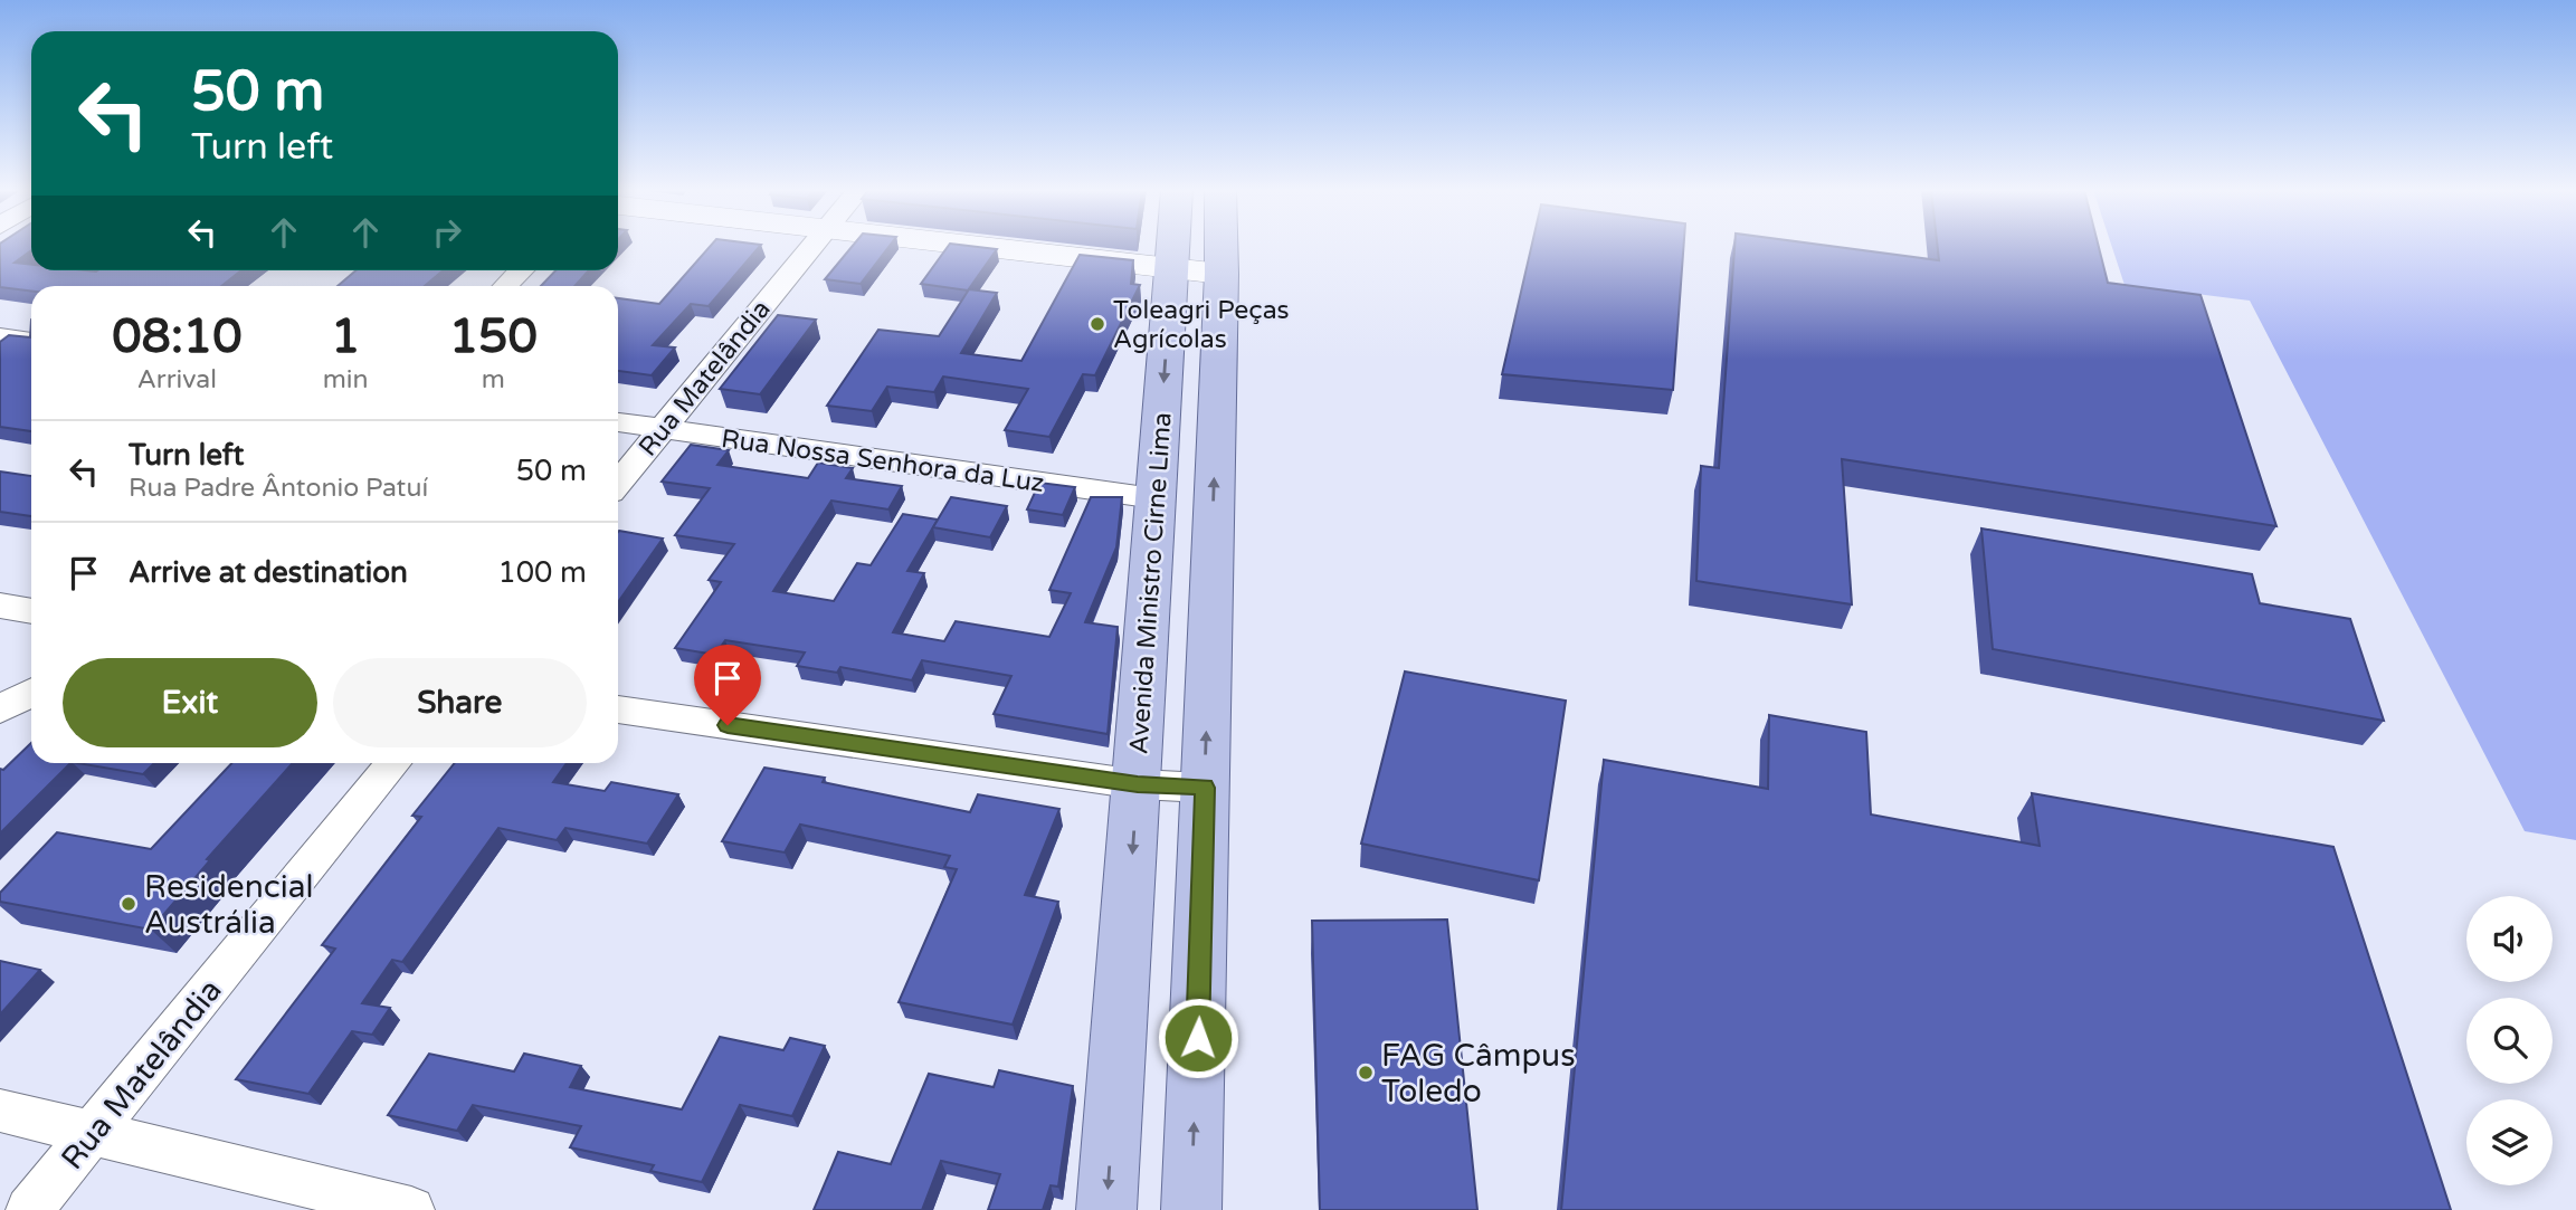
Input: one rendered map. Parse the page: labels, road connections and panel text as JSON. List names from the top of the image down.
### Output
{
  "streets": {
    "main road": ["Avenida Ministro Cirne Lima"],
    "street": ["Rua Matelândia", "Rua Nossa Senhora da Luz"]
  },
  "crossings": [
    ["Rua Matelândia", "Rua Nossa Senhora da Luz"],
    ["Rua Nossa Senhora da Luz", "Avenida Ministro Cirne Lima"]
  ],
  "places": ["Toleagri Peças Agrícolas", "Residencial Austrália", "FAG Câmpus Toledo"],
  "page": {
    "turn": ["50 m", "Turn left"],
    "eta": [
      "08:10",
      "Arrival",
      "1",
      "min",
      "150",
      "m"
    ],
    "list": [
      {
        "name": "Turn left",
        "note": "Rua Padre Ântonio Patuí",
        "value": "50 m"
      },
      {
        "name": "Arrive at destination",
        "value": "100 m"
      }
    ],
    "buttons": ["Exit", "Share"]
  }
}
